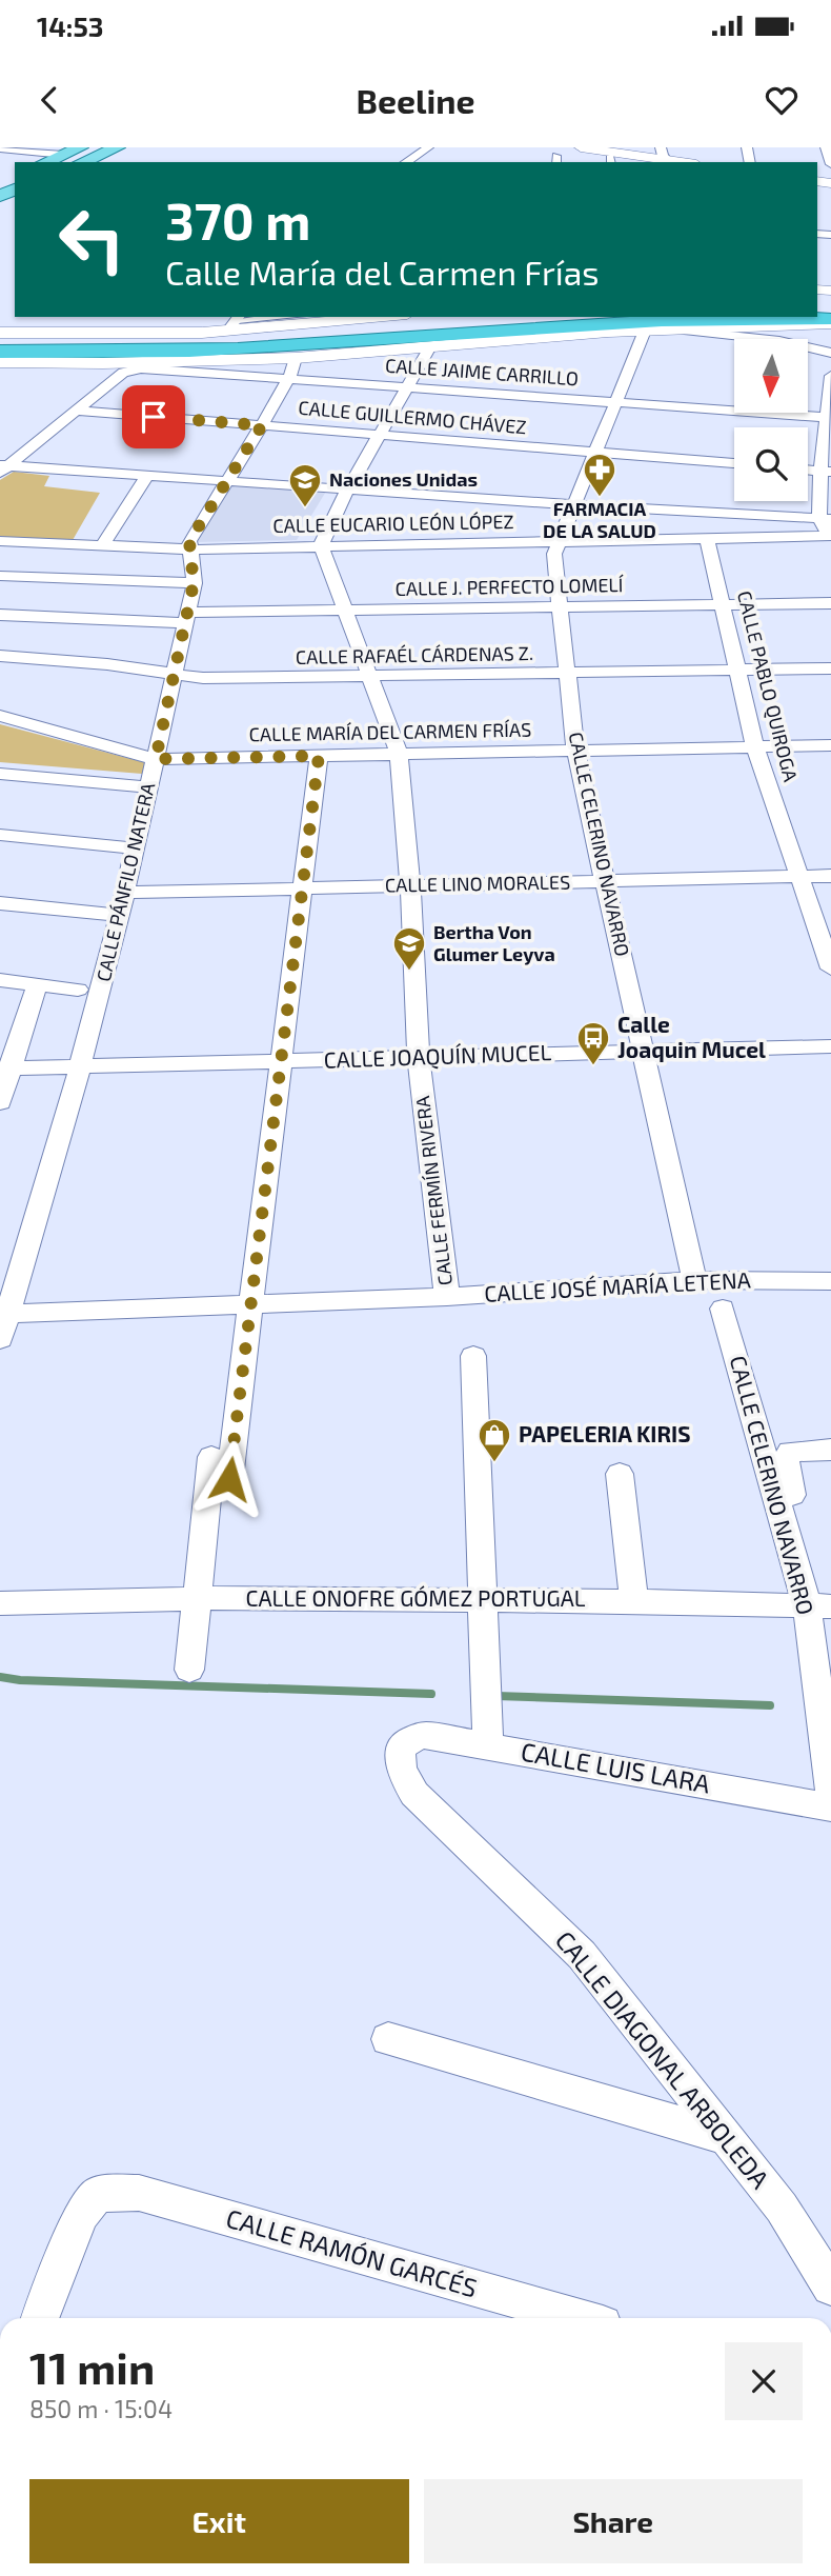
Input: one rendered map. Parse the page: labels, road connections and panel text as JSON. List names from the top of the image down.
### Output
{
  "streets": {
    "street": [
      "CALLE JAIME CARRILLO",
      "CALLE GUILLERMO CHÁVEZ",
      "CALLE EUCARIO LEÓN LÓPEZ",
      "CALLE J. PERFECTO LOMELÍ",
      "CALLE RAFAÉL CÁRDENAS Z.",
      "CALLE PABLO QUIROGA",
      "CALLE MARÍA DEL CARMEN FRÍAS",
      "CALLE CELERINO NAVARRO",
      "CALLE PÁNFILO NATERA",
      "CALLE LINO MORALES",
      "CALLE JOAQUÍN MUCEL",
      "CALLE FERMÍN RIVERA",
      "CALLE JOSÉ MARÍA LETENA",
      "CALLE ONOFRE GÓMEZ PORTUGAL",
      "CALLE LUIS LARA",
      "CALLE DIAGONAL ARBOLEDA",
      "CALLE RAMÓN GARCÉS"
    ]
  },
  "crossings": [
    ["CALLE JAIME CARRILLO", "CALLE GUILLERMO CHÁVEZ"],
    ["CALLE JAIME CARRILLO", "CALLE CELERINO NAVARRO"],
    ["CALLE GUILLERMO CHÁVEZ", "CALLE CELERINO NAVARRO"],
    ["CALLE EUCARIO LEÓN LÓPEZ", "CALLE PABLO QUIROGA"],
    ["CALLE EUCARIO LEÓN LÓPEZ", "CALLE CELERINO NAVARRO"],
    ["CALLE EUCARIO LEÓN LÓPEZ", "CALLE PÁNFILO NATERA"],
    ["CALLE EUCARIO LEÓN LÓPEZ", "CALLE FERMÍN RIVERA"],
    ["CALLE J. PERFECTO LOMELÍ", "CALLE PABLO QUIROGA"],
    ["CALLE J. PERFECTO LOMELÍ", "CALLE CELERINO NAVARRO"],
    ["CALLE J. PERFECTO LOMELÍ", "CALLE PÁNFILO NATERA"],
    ["CALLE J. PERFECTO LOMELÍ", "CALLE FERMÍN RIVERA"],
    ["CALLE RAFAÉL CÁRDENAS Z.", "CALLE PABLO QUIROGA"],
    ["CALLE RAFAÉL CÁRDENAS Z.", "CALLE CELERINO NAVARRO"],
    ["CALLE RAFAÉL CÁRDENAS Z.", "CALLE PÁNFILO NATERA"],
    ["CALLE RAFAÉL CÁRDENAS Z.", "CALLE FERMÍN RIVERA"],
    ["CALLE PABLO QUIROGA", "CALLE MARÍA DEL CARMEN FRÍAS"],
    ["CALLE PABLO QUIROGA", "CALLE LINO MORALES"],
    ["CALLE MARÍA DEL CARMEN FRÍAS", "CALLE CELERINO NAVARRO"],
    ["CALLE MARÍA DEL CARMEN FRÍAS", "CALLE PÁNFILO NATERA"],
    ["CALLE MARÍA DEL CARMEN FRÍAS", "CALLE FERMÍN RIVERA"],
    ["CALLE CELERINO NAVARRO", "CALLE LINO MORALES"],
    ["CALLE CELERINO NAVARRO", "CALLE JOAQUÍN MUCEL"],
    ["CALLE CELERINO NAVARRO", "CALLE JOSÉ MARÍA LETENA"],
    ["CALLE CELERINO NAVARRO", "CALLE ONOFRE GÓMEZ PORTUGAL"],
    ["CALLE PÁNFILO NATERA", "CALLE LINO MORALES"],
    ["CALLE PÁNFILO NATERA", "CALLE JOAQUÍN MUCEL"],
    ["CALLE PÁNFILO NATERA", "CALLE JOSÉ MARÍA LETENA"],
    ["CALLE LINO MORALES", "CALLE FERMÍN RIVERA"],
    ["CALLE JOAQUÍN MUCEL", "CALLE FERMÍN RIVERA"],
    ["CALLE FERMÍN RIVERA", "CALLE JOSÉ MARÍA LETENA"],
    ["CALLE LUIS LARA", "CALLE DIAGONAL ARBOLEDA"]
  ],
  "places": {
    "pharmacy": ["FARMACIA DE LA SALUD"],
    "school or university": ["Naciones Unidas", "Bertha Von Glumer Leyva"],
    "bus stop": ["Calle Joaquin Mucel"],
    "shop": ["PAPELERIA KIRIS"]
  },
  "north": "bottom",
  "page": {
    "status": "14:53",
    "header": "Beeline",
    "turn": ["370 m", "Calle María del Carmen Frías"],
    "heading": ["11 min", "850 m · 15:04"],
    "buttons": ["Exit", "Share"]
  }
}
